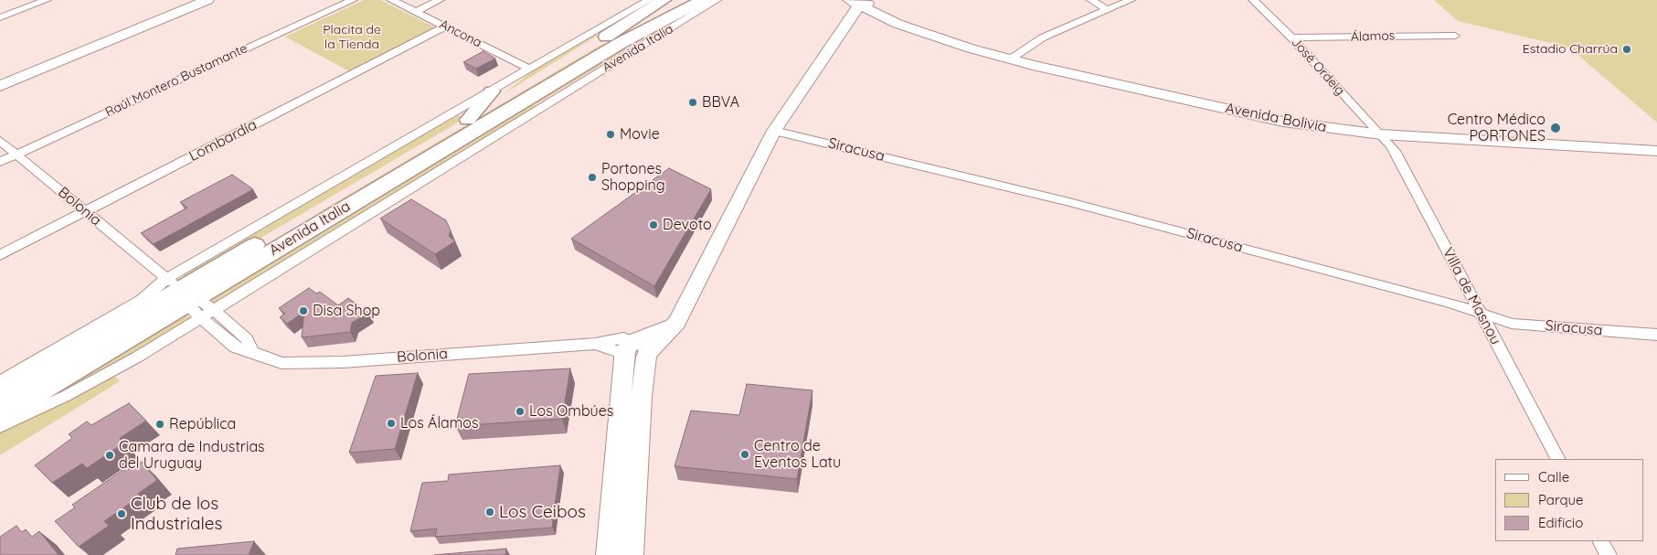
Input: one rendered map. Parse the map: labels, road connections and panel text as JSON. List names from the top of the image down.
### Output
{
  "streets": {
    "main road": ["Avenida Italia"],
    "street": [
      "Ancona",
      "Álamos",
      "José Ordeig",
      "Raúl Montero Bustamante",
      "Avenida Bolivia",
      "Lombardía",
      "Siracusa",
      "Bolonia",
      "Villa de Masnou"
    ]
  },
  "crossings": [
    ["Ancona", "Avenida Italia"],
    ["Ancona", "Lombardía"],
    ["Álamos", "José Ordeig"],
    ["Avenida Italia", "Bolonia"],
    ["José Ordeig", "Avenida Bolivia"],
    ["José Ordeig", "Villa de Masnou"],
    ["Raúl Montero Bustamante", "Bolonia"],
    ["Avenida Bolivia", "Villa de Masnou"],
    ["Lombardía", "Bolonia"],
    ["Siracusa", "Villa de Masnou"]
  ],
  "parks": ["Placita de la Tienda"],
  "places": [
    "Estadio Charrúa",
    "BBVA",
    "Centro Médico PORTONES",
    "Movie",
    "Portones Shopping",
    "Devoto",
    "Disa Shop",
    "Los Ombúes",
    "Los Álamos",
    "República",
    "Centro de Eventos Latu",
    "Camara de Industrias del Uruguay",
    "Los Ceibos",
    "Club de los Industriales"
  ],
  "legend": ["Calle", "Parque", "Edificio"]
}
